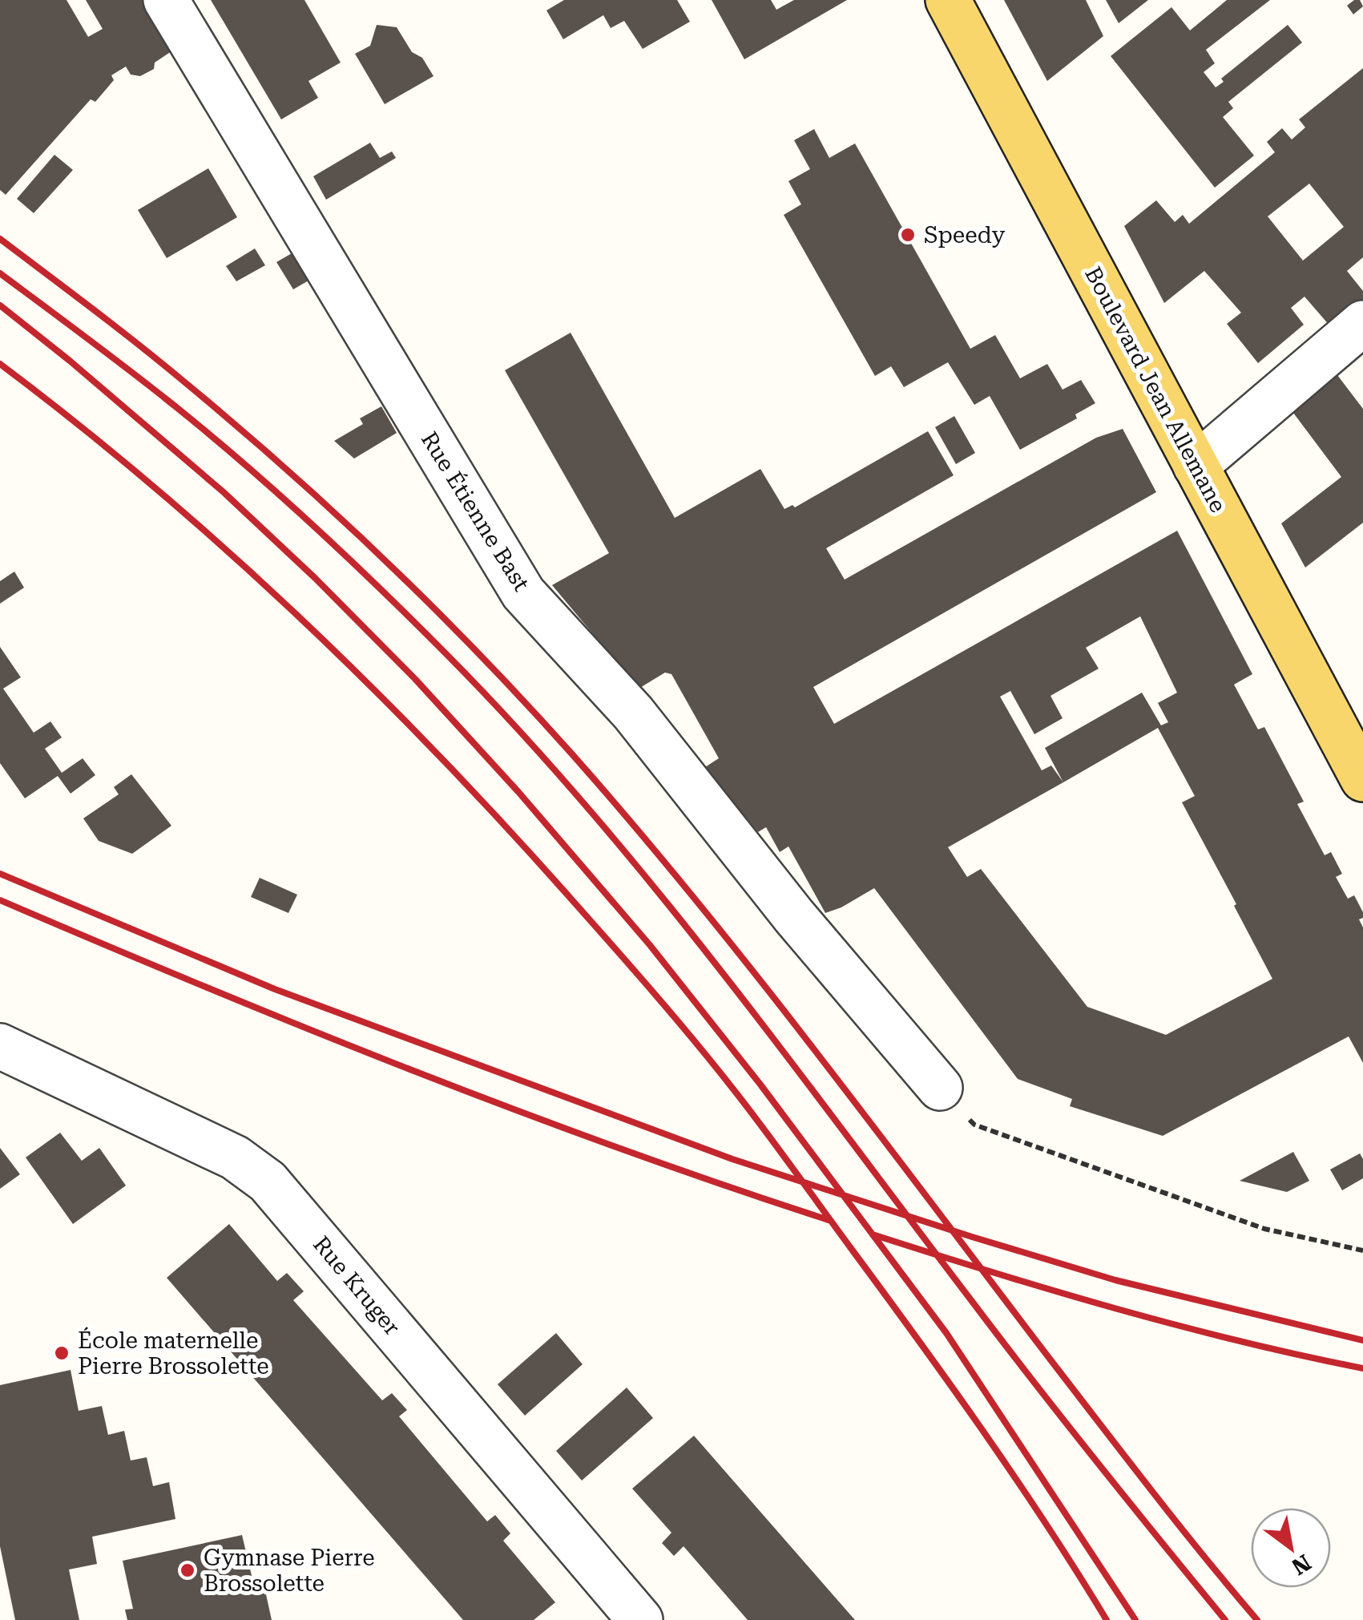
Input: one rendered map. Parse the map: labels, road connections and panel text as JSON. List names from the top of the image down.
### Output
{
  "streets": {
    "main road": ["Boulevard Jean Allemane"],
    "street": ["Rue Étienne Bast", "Rue Kruger"]
  },
  "places": ["Speedy", "École maternelle Pierre Brossolette", "Gymnase Pierre Brossolette"],
  "north": "bottom right"
}
